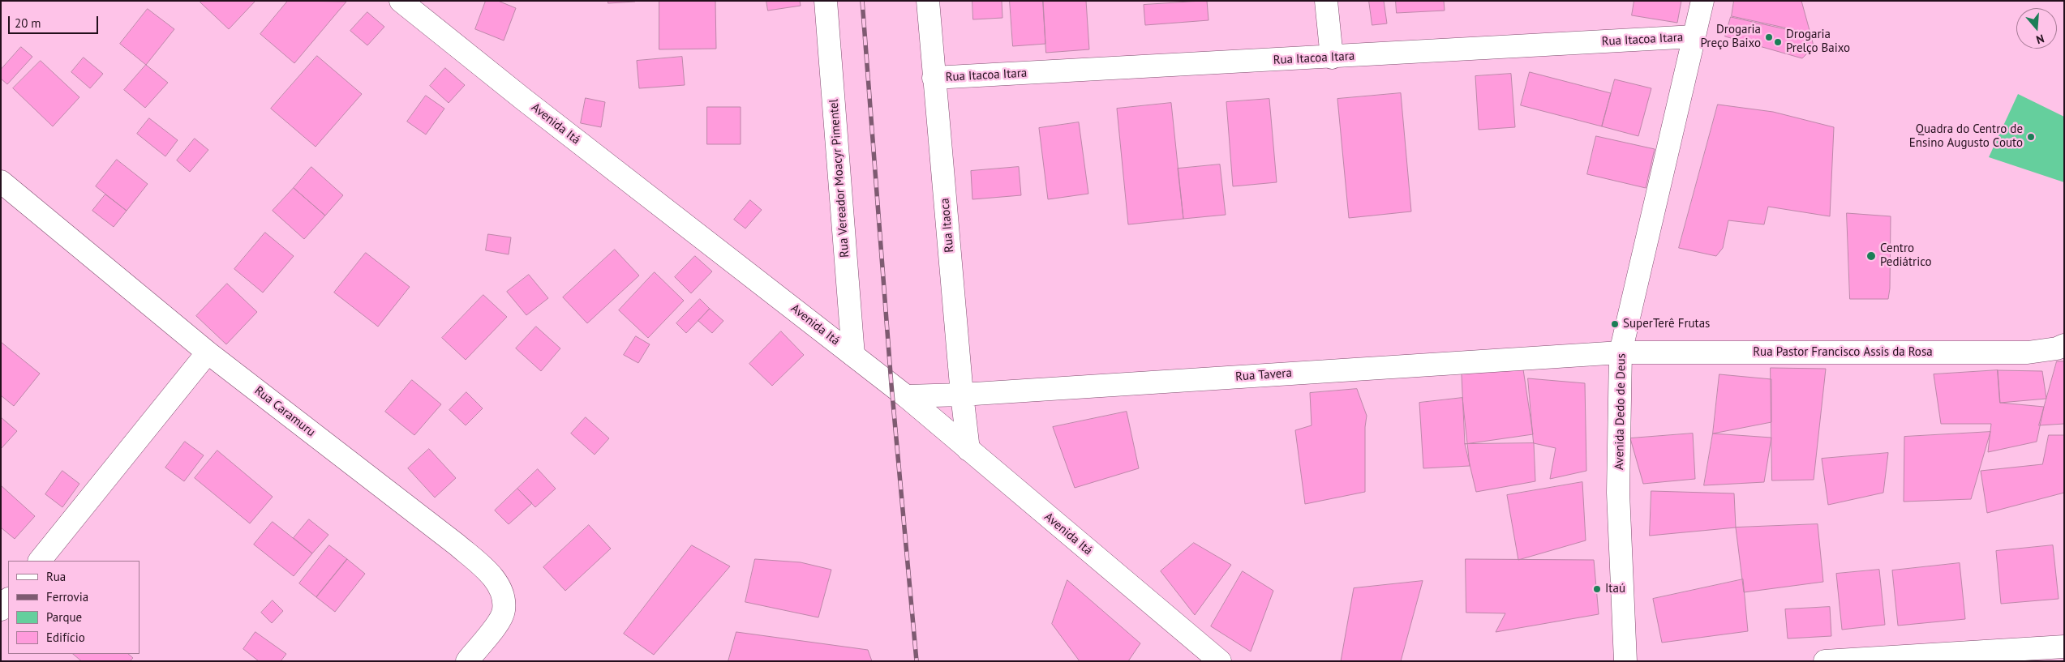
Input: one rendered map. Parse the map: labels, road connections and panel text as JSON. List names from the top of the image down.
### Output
{
  "streets": {
    "street": [
      "Rua Itacoa Itara",
      "Avenida Itá",
      "Rua Vereador Moacyr Pimentel",
      "Rua Itaoca",
      "Rua Pastor Francisco Assis da Rosa",
      "Rua Tavera",
      "Rua Caramuru",
      "Avenida Dedo de Deus"
    ]
  },
  "crossings": [
    ["Rua Itacoa Itara", "Rua Itaoca"],
    ["Rua Itacoa Itara", "Avenida Dedo de Deus"],
    ["Avenida Itá", "Rua Vereador Moacyr Pimentel"],
    ["Avenida Itá", "Rua Itaoca"],
    ["Avenida Itá", "Rua Tavera"],
    ["Rua Itaoca", "Rua Tavera"],
    ["Rua Pastor Francisco Assis da Rosa", "Rua Tavera"],
    ["Rua Pastor Francisco Assis da Rosa", "Avenida Dedo de Deus"],
    ["Rua Tavera", "Avenida Dedo de Deus"]
  ],
  "places": [
    "Drogaria Preço Baixo",
    "Drogaria Prelço Baixo",
    "Quadra do Centro de Ensino Augusto Couto",
    "Centro Pediátrico",
    "SuperTerê Frutas",
    "Itaú"
  ],
  "legend": [
    "Rua",
    "Ferrovia",
    "Parque",
    "Edifício"
  ],
  "scale_bar": "20 m",
  "north": "bottom"
}
